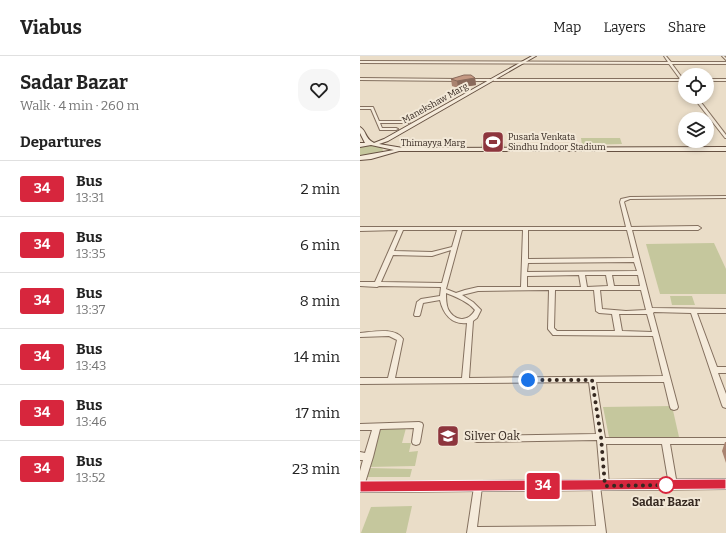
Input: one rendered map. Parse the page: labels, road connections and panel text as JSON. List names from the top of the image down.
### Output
{
  "streets": {
    "street": ["Manekshaw Marg", "Thimayya Marg"]
  },
  "crossings": [
    ["Manekshaw Marg", "Thimayya Marg"]
  ],
  "places": {
    "sports": ["Pusarla Venkata Sindhu Indoor Stadium"],
    "school or university": ["Silver Oak"],
    "other": ["Sadar Bazar"]
  },
  "lines": ["bus line 34"],
  "page": {
    "header": "Viabus",
    "nav": ["Map", "Layers", "Share"],
    "heading": [
      ["Sadar Bazar", "Walk · 4 min · 260 m"],
      "Departures"
    ],
    "on_map": "34",
    "list": [
      {
        "mark": "34",
        "name": "Bus",
        "note": "13:31",
        "value": "2 min"
      },
      {
        "mark": "34",
        "name": "Bus",
        "note": "13:35",
        "value": "6 min"
      },
      {
        "mark": "34",
        "name": "Bus",
        "note": "13:37",
        "value": "8 min"
      },
      {
        "mark": "34",
        "name": "Bus",
        "note": "13:43",
        "value": "14 min"
      },
      {
        "mark": "34",
        "name": "Bus",
        "note": "13:46",
        "value": "17 min"
      },
      {
        "mark": "34",
        "name": "Bus",
        "note": "13:52",
        "value": "23 min"
      }
    ]
  }
}
